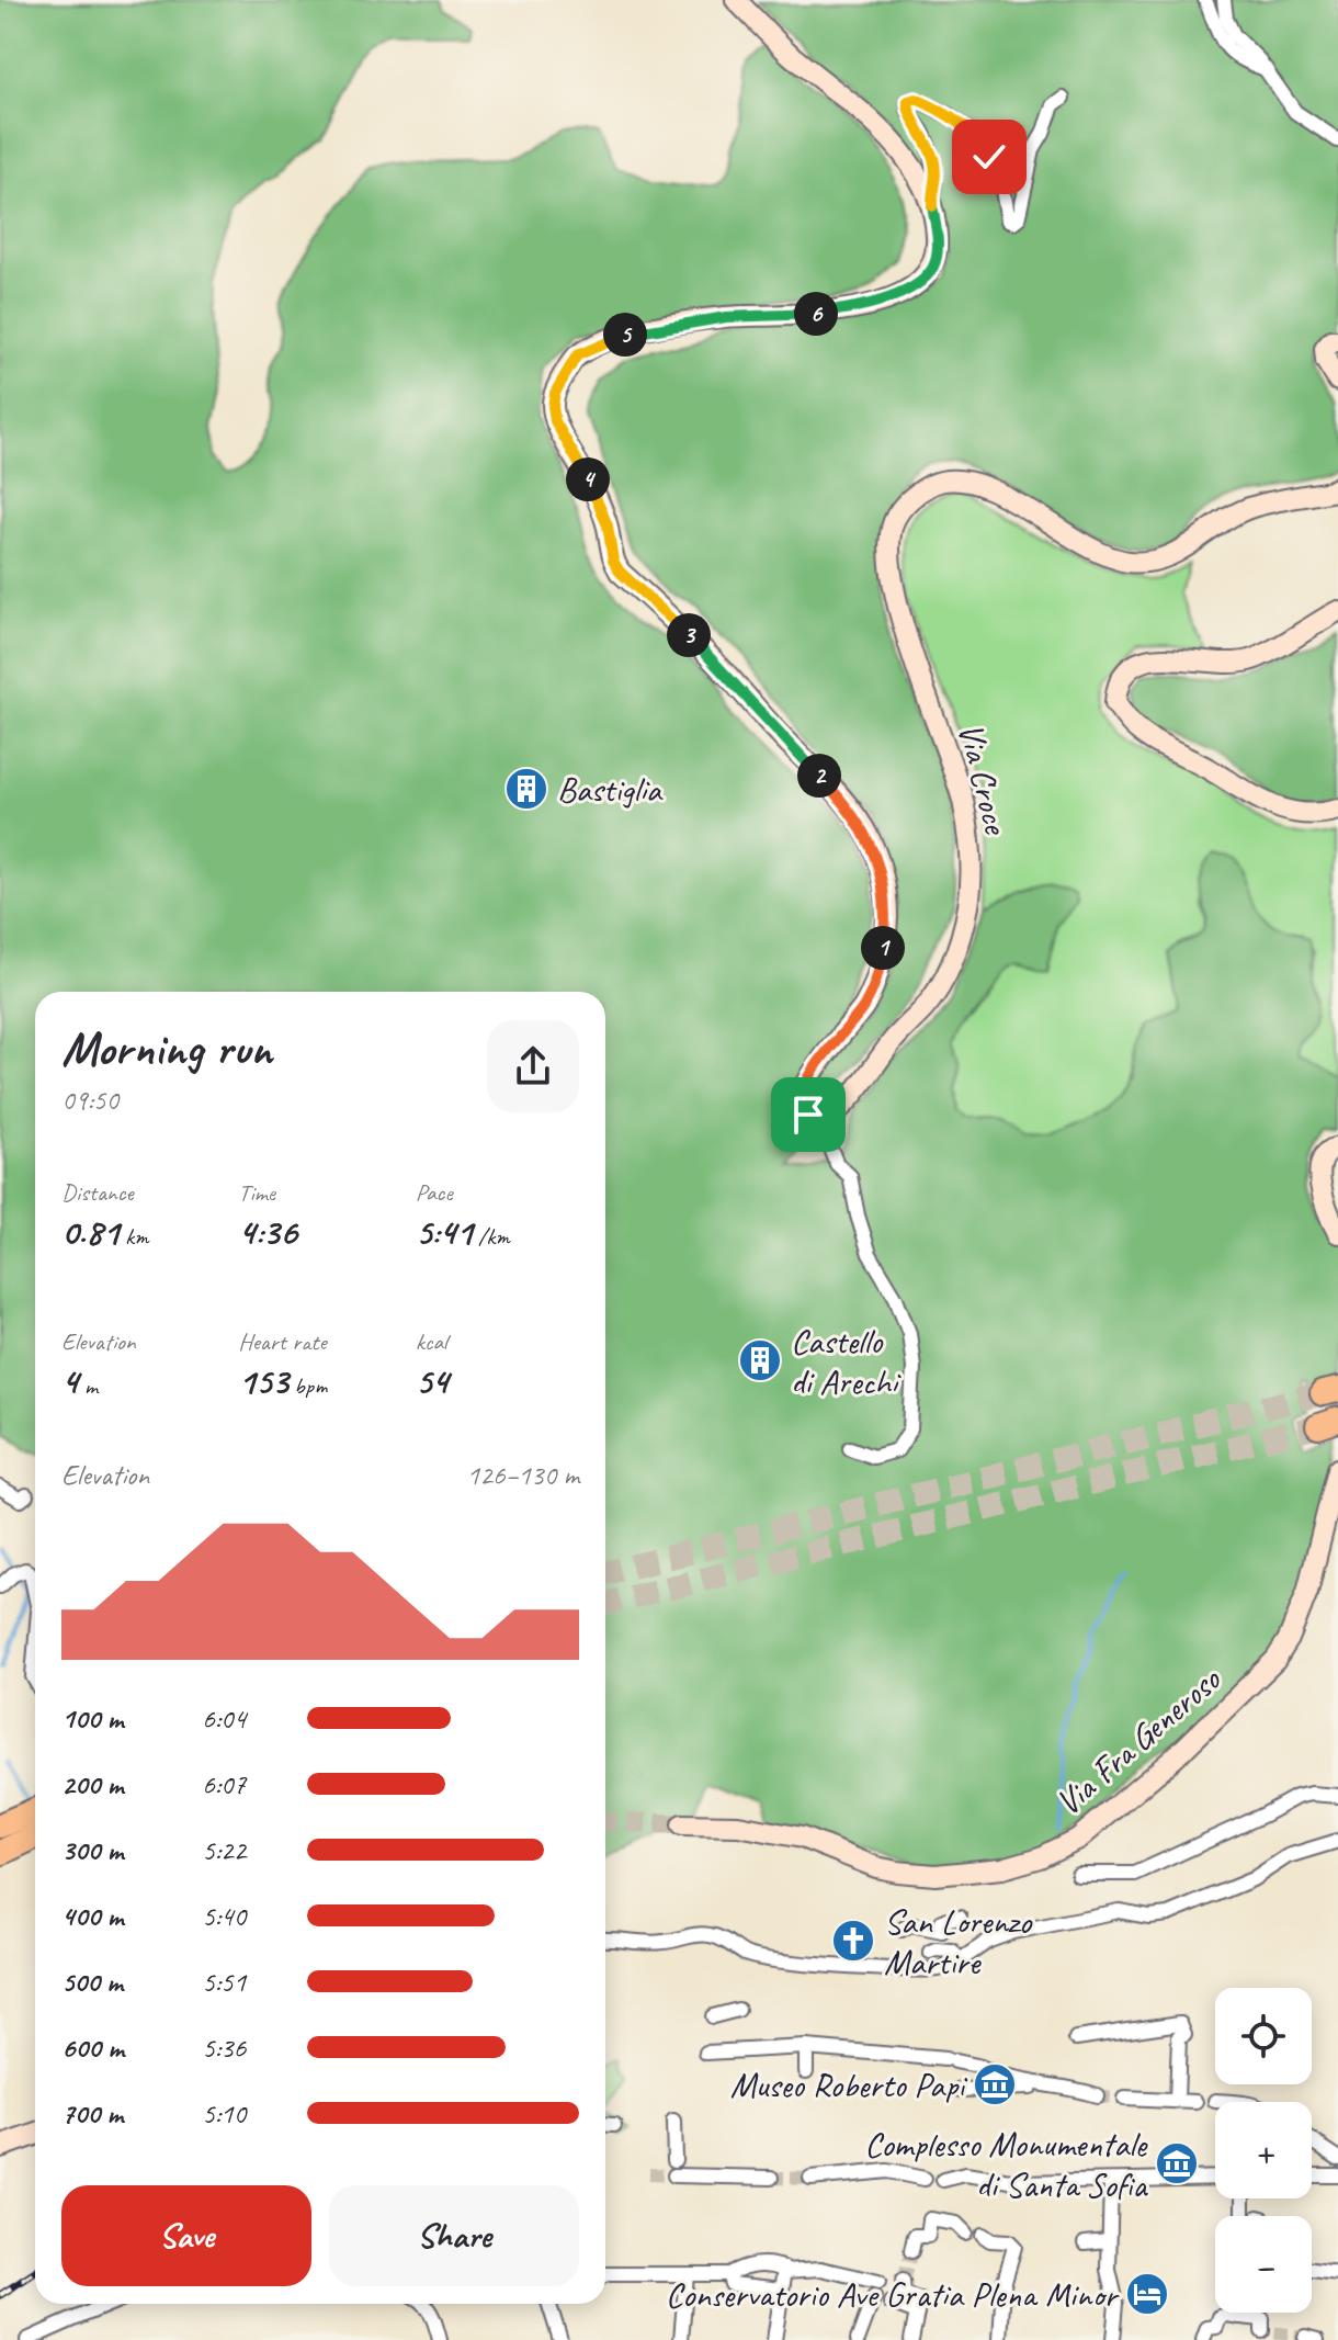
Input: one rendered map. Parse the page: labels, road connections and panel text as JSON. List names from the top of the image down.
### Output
{
  "streets": {
    "street": ["Via Croce", "Via Fra Generoso"]
  },
  "places": {
    "building": ["Bastiglia", "Castello di Arechi"],
    "church": ["San Lorenzo Martire"],
    "museum": ["Museo Roberto Papi", "Complesso Monumentale di Santa Sofia"],
    "hotel": ["Conservatorio Ave Gratia Plena Minor"]
  },
  "page": {
    "pins": [
      "6",
      "5",
      "4",
      "3",
      "2",
      "1"
    ],
    "heading": ["Morning run", "09:50"],
    "stats": [
      ["Distance", "0.81 km"],
      ["Time", "4:36"],
      ["Pace", "5:41 /km"],
      ["Elevation", "4 m"],
      ["Heart rate", "153 bpm"],
      ["kcal", "54"]
    ],
    "chart": ["Elevation", "126–130 m"],
    "list": [
      {
        "name": "100 m",
        "note": "6:04"
      },
      {
        "name": "200 m",
        "note": "6:07"
      },
      {
        "name": "300 m",
        "note": "5:22"
      },
      {
        "name": "400 m",
        "note": "5:40"
      },
      {
        "name": "500 m",
        "note": "5:51"
      },
      {
        "name": "600 m",
        "note": "5:36"
      },
      {
        "name": "700 m",
        "note": "5:10"
      }
    ],
    "map_buttons": ["+", "−"],
    "buttons": ["Save", "Share"]
  }
}
